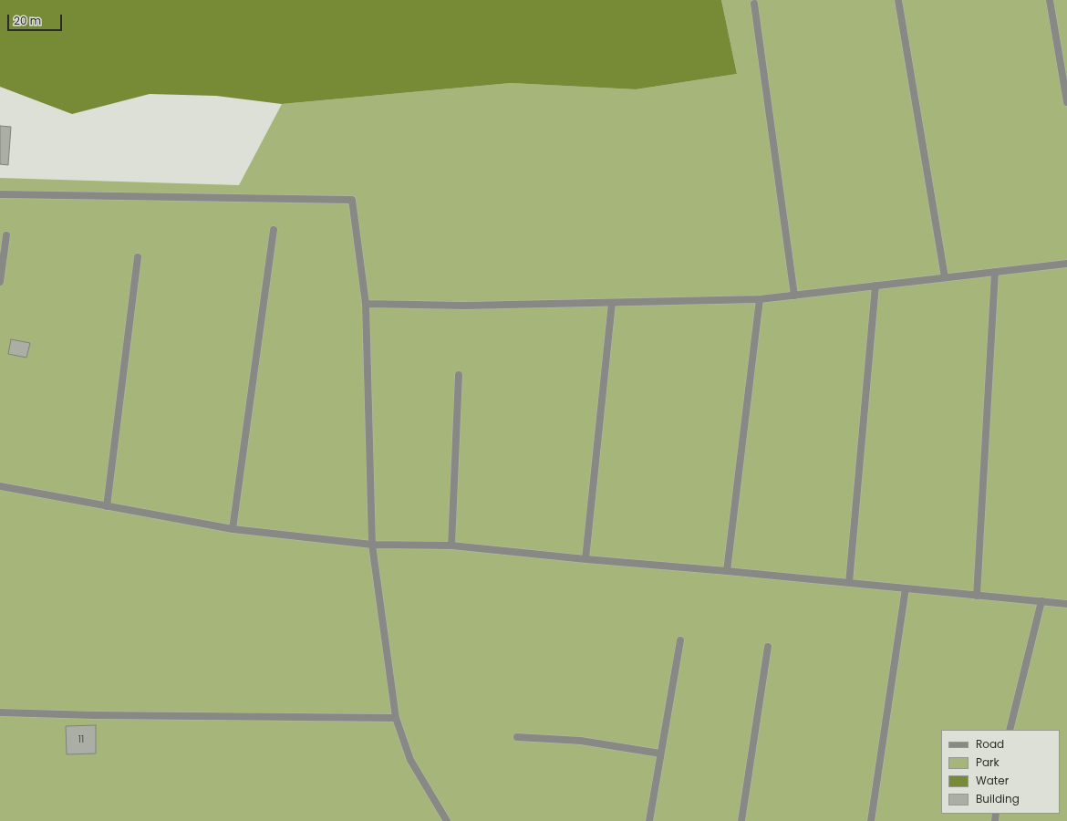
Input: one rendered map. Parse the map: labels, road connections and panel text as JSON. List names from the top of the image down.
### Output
{
  "house_numbers": ["11"],
  "legend": [
    "Road",
    "Park",
    "Water",
    "Building"
  ],
  "scale_bar": "20 m"
}
